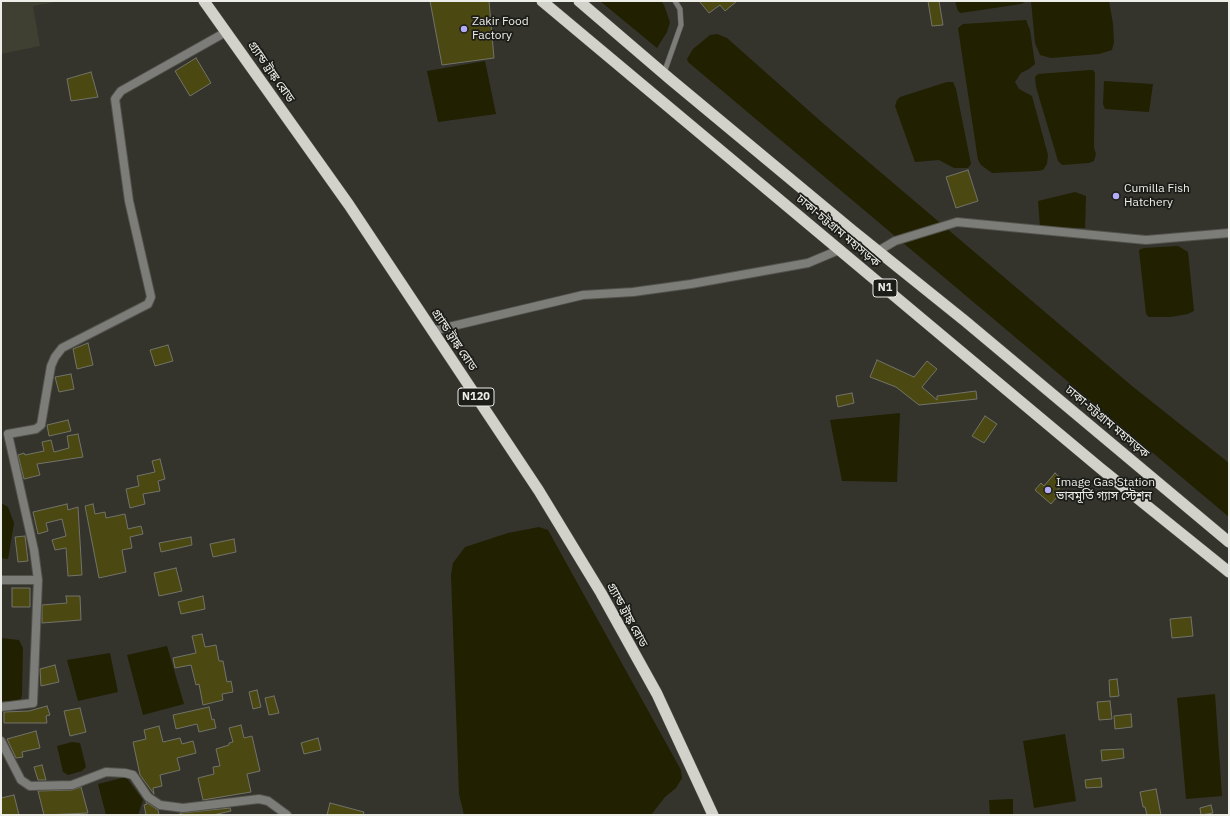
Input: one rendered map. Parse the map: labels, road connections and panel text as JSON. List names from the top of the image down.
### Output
{
  "streets": {
    "highway": [
      "গ্র্যান্ড ট্রাঙ্ক রোড",
      "ঢাকা-চট্টগ্রাম মহাসড়ক",
      "N1",
      "N120"
    ]
  },
  "places": ["Zakir Food Factory", "Cumilla Fish Hatchery", "Image Gas Station ভাবমূর্তি গ্যাস স্টেশন"]
}
